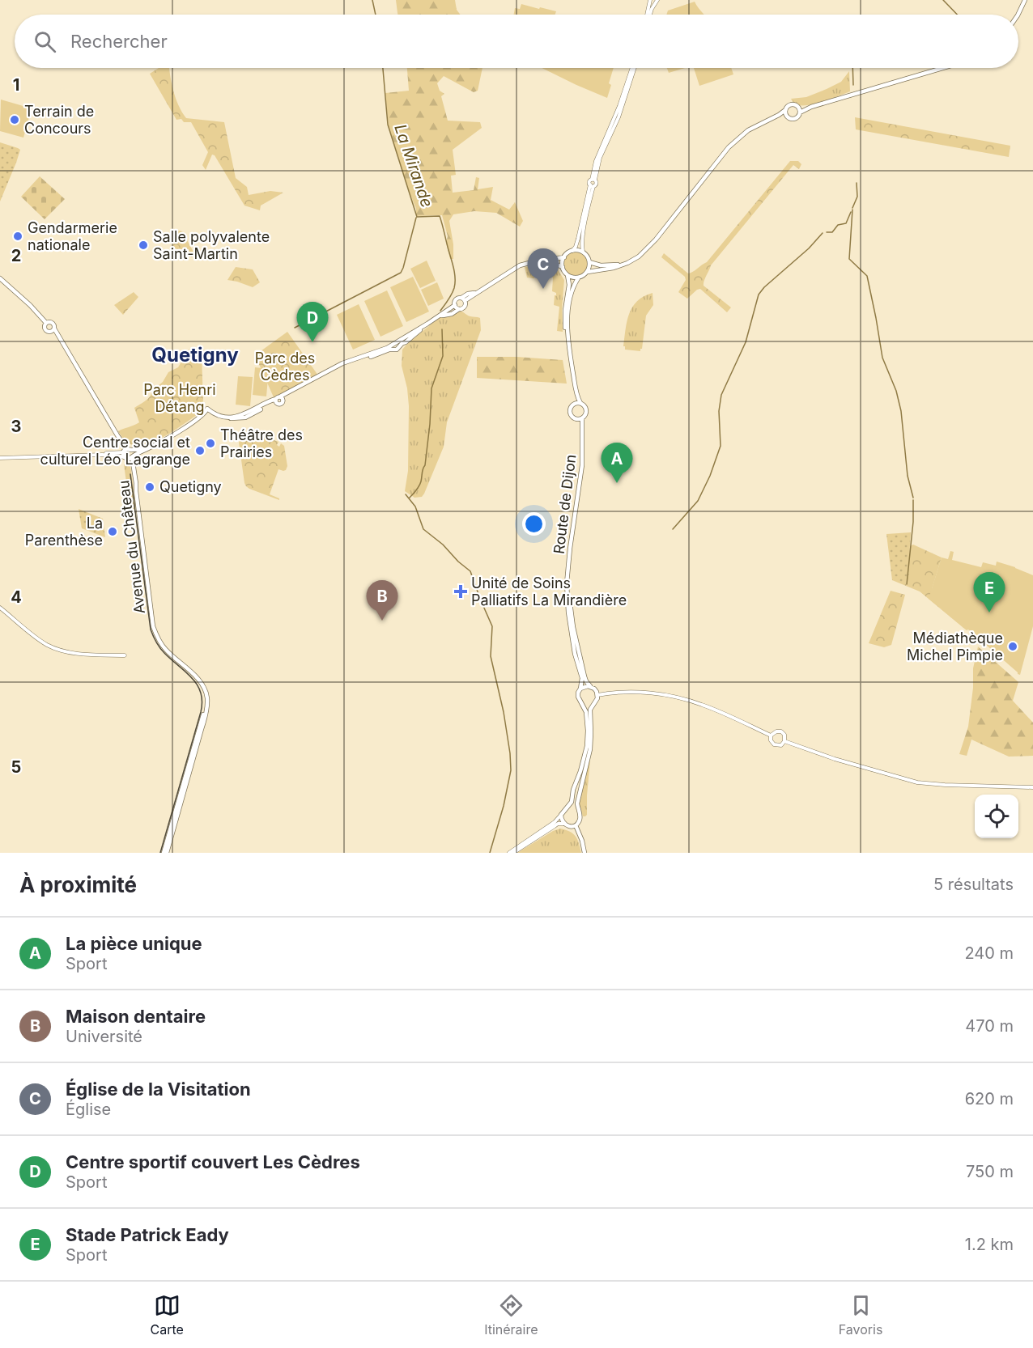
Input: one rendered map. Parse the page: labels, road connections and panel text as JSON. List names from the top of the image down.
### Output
{
  "streets": {
    "main road": ["Route de Dijon", "Avenue du Château"]
  },
  "districts": ["Quetigny"],
  "water": ["La Mirande"],
  "parks": ["Parc des Cèdres", "Parc Henri Détang"],
  "places": {
    "other": [
      "Terrain de Concours",
      "Gendarmerie nationale",
      "Salle polyvalente Saint-Martin",
      "Théâtre des Prairies",
      "Centre social et culturel Léo Lagrange",
      "Quetigny",
      "La Parenthèse",
      "Médiathèque Michel Pimpie"
    ],
    "health": ["Unité de Soins Palliatifs La Mirandière"]
  },
  "page": {
    "search": "Rechercher",
    "pins": [
      "C",
      "D",
      "A",
      "E",
      "B"
    ],
    "heading": ["À proximité", "5 résultats"],
    "list": [
      {
        "mark": "A",
        "name": "La pièce unique",
        "note": "Sport",
        "value": "240 m"
      },
      {
        "mark": "B",
        "name": "Maison dentaire",
        "note": "Université",
        "value": "470 m"
      },
      {
        "mark": "C",
        "name": "Église de la Visitation",
        "note": "Église",
        "value": "620 m"
      },
      {
        "mark": "D",
        "name": "Centre sportif couvert Les Cèdres",
        "note": "Sport",
        "value": "750 m"
      },
      {
        "mark": "E",
        "name": "Stade Patrick Eady",
        "note": "Sport",
        "value": "1.2 km"
      }
    ],
    "nav": ["Carte", "Itinéraire", "Favoris"]
  },
  "grid": {
    "rows": [
      "1",
      "2",
      "3",
      "4",
      "5"
    ]
  }
}
